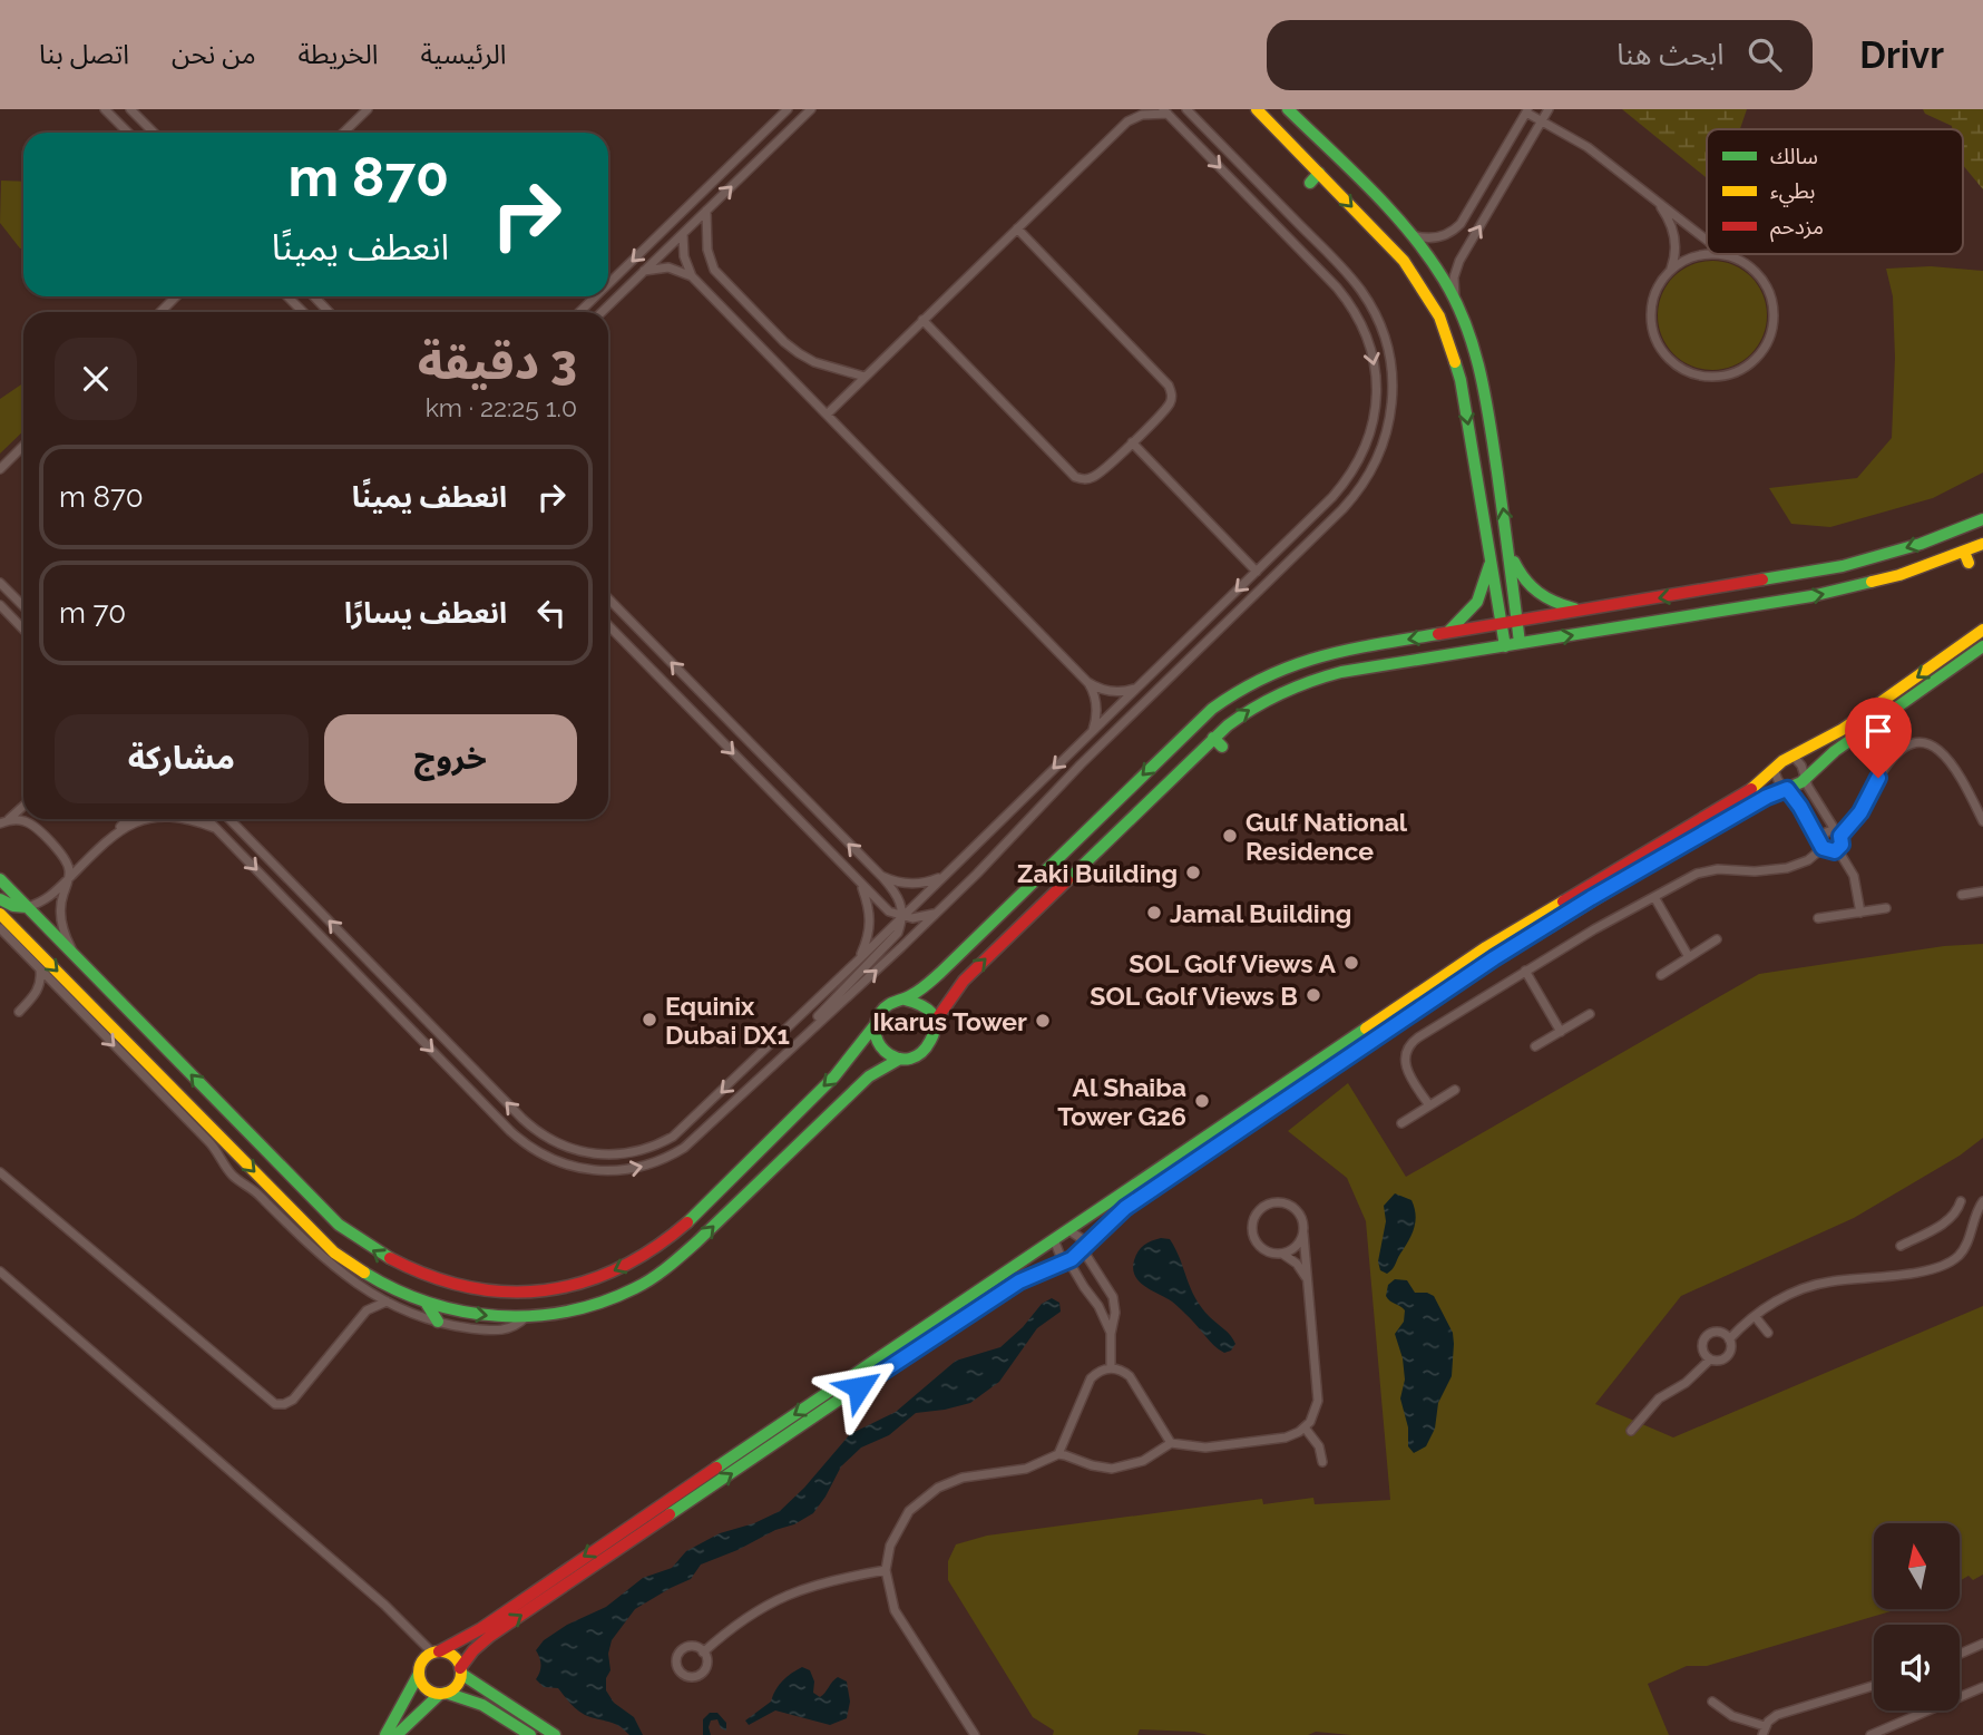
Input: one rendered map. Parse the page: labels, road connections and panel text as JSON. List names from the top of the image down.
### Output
{
  "places": [
    "Gulf National Residence",
    "Zaki Building",
    "Jamal Building",
    "SOL Golf Views A",
    "SOL Golf Views B",
    "Equinix Dubai DX1",
    "Ikarus Tower",
    "Al Shaiba Tower G26"
  ],
  "legend": ["سالك", "بطيء", "مزدحم"],
  "north": "top",
  "page": {
    "header": "Drivr",
    "search": "ابحث هنا",
    "nav": [
      "الرئيسية",
      "الخريطة",
      "من نحن",
      "اتصل بنا"
    ],
    "turn": ["870 m", "انعطف يمينًا"],
    "heading": ["3 دقيقة", "1.0 km · 22:25"],
    "list": [
      {
        "name": "انعطف يمينًا",
        "value": "870 m"
      },
      {
        "name": "انعطف يسارًا",
        "value": "70 m"
      }
    ],
    "buttons": ["خروج", "مشاركة"]
  }
}
